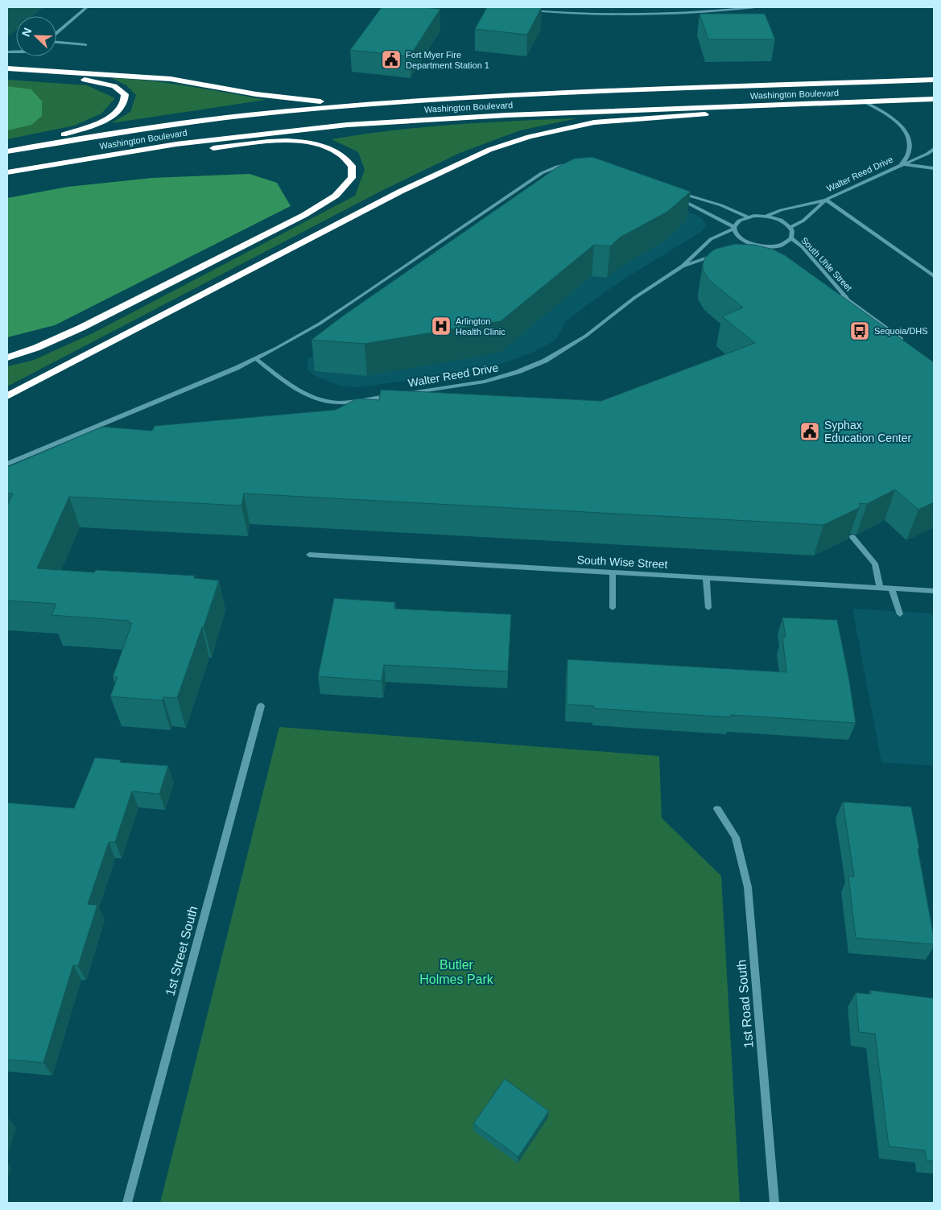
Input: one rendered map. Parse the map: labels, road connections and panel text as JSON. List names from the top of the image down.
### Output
{
  "streets": {
    "highway": ["Washington Boulevard"],
    "street": [
      "Walter Reed Drive",
      "South Uhle Street",
      "South Wise Street",
      "1st Street South",
      "1st Road South"
    ]
  },
  "crossings": [
    ["Washington Boulevard", "Walter Reed Drive"]
  ],
  "parks": ["Butler Holmes Park"],
  "places": {
    "public building": ["Fort Myer Fire Department Station 1", "Syphax Education Center"],
    "hospital": ["Arlington Health Clinic"],
    "bus stop": ["Sequoia/DHS"]
  },
  "north": "top left"
}
